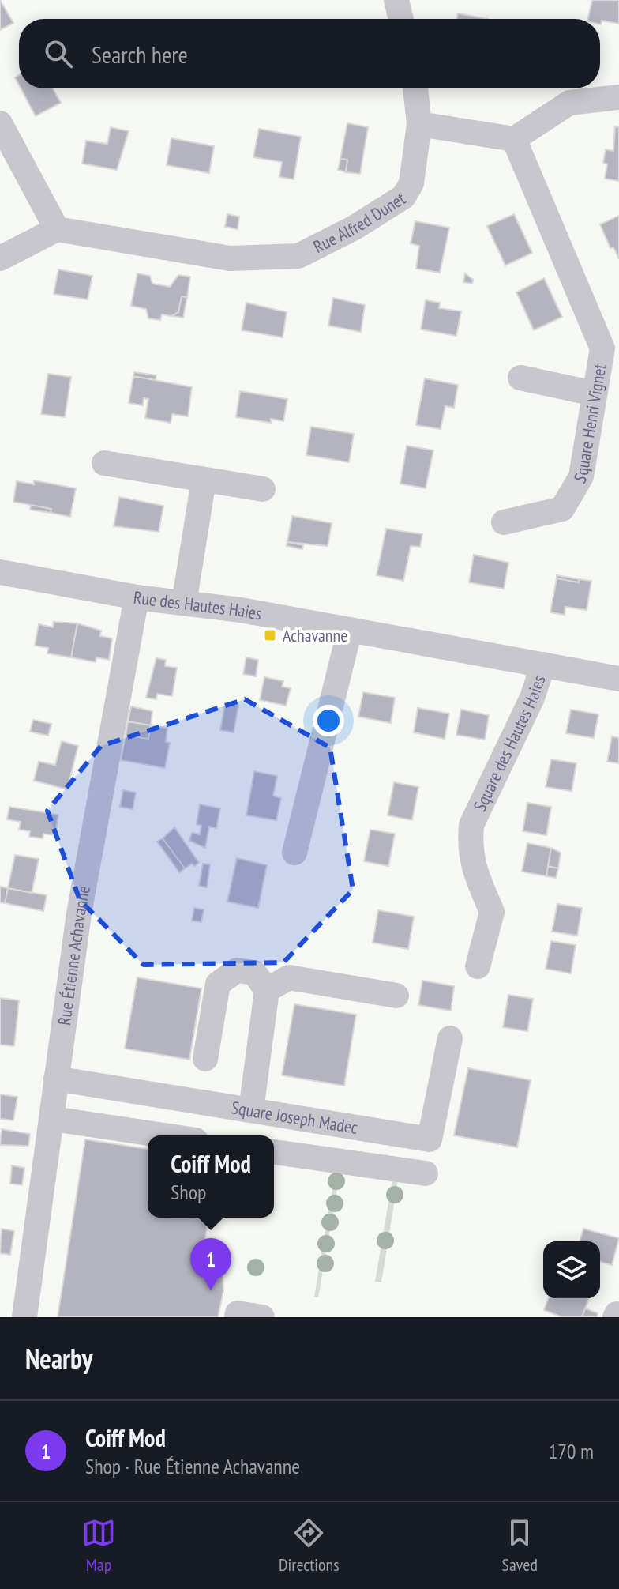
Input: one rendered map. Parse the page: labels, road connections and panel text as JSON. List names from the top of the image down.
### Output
{
  "streets": {
    "street": [
      "Rue Alfred Dunet",
      "Square Henri Vignet",
      "Rue des Hautes Haies",
      "Square des Hautes Haies",
      "Rue Étienne Achavanne",
      "Square Joseph Madec"
    ]
  },
  "crossings": [
    ["Rue des Hautes Haies", "Square des Hautes Haies"],
    ["Rue des Hautes Haies", "Rue Étienne Achavanne"],
    ["Rue Étienne Achavanne", "Square Joseph Madec"]
  ],
  "places": {
    "transit": ["Achavanne"]
  },
  "page": {
    "search": "Search here",
    "popup": ["Coiff Mod", "Shop"],
    "pins": "1",
    "heading": "Nearby",
    "list": [
      {
        "mark": "1",
        "name": "Coiff Mod",
        "note": "Shop · Rue Étienne Achavanne",
        "value": "170 m"
      }
    ],
    "nav": ["Map", "Directions", "Saved"]
  }
}
